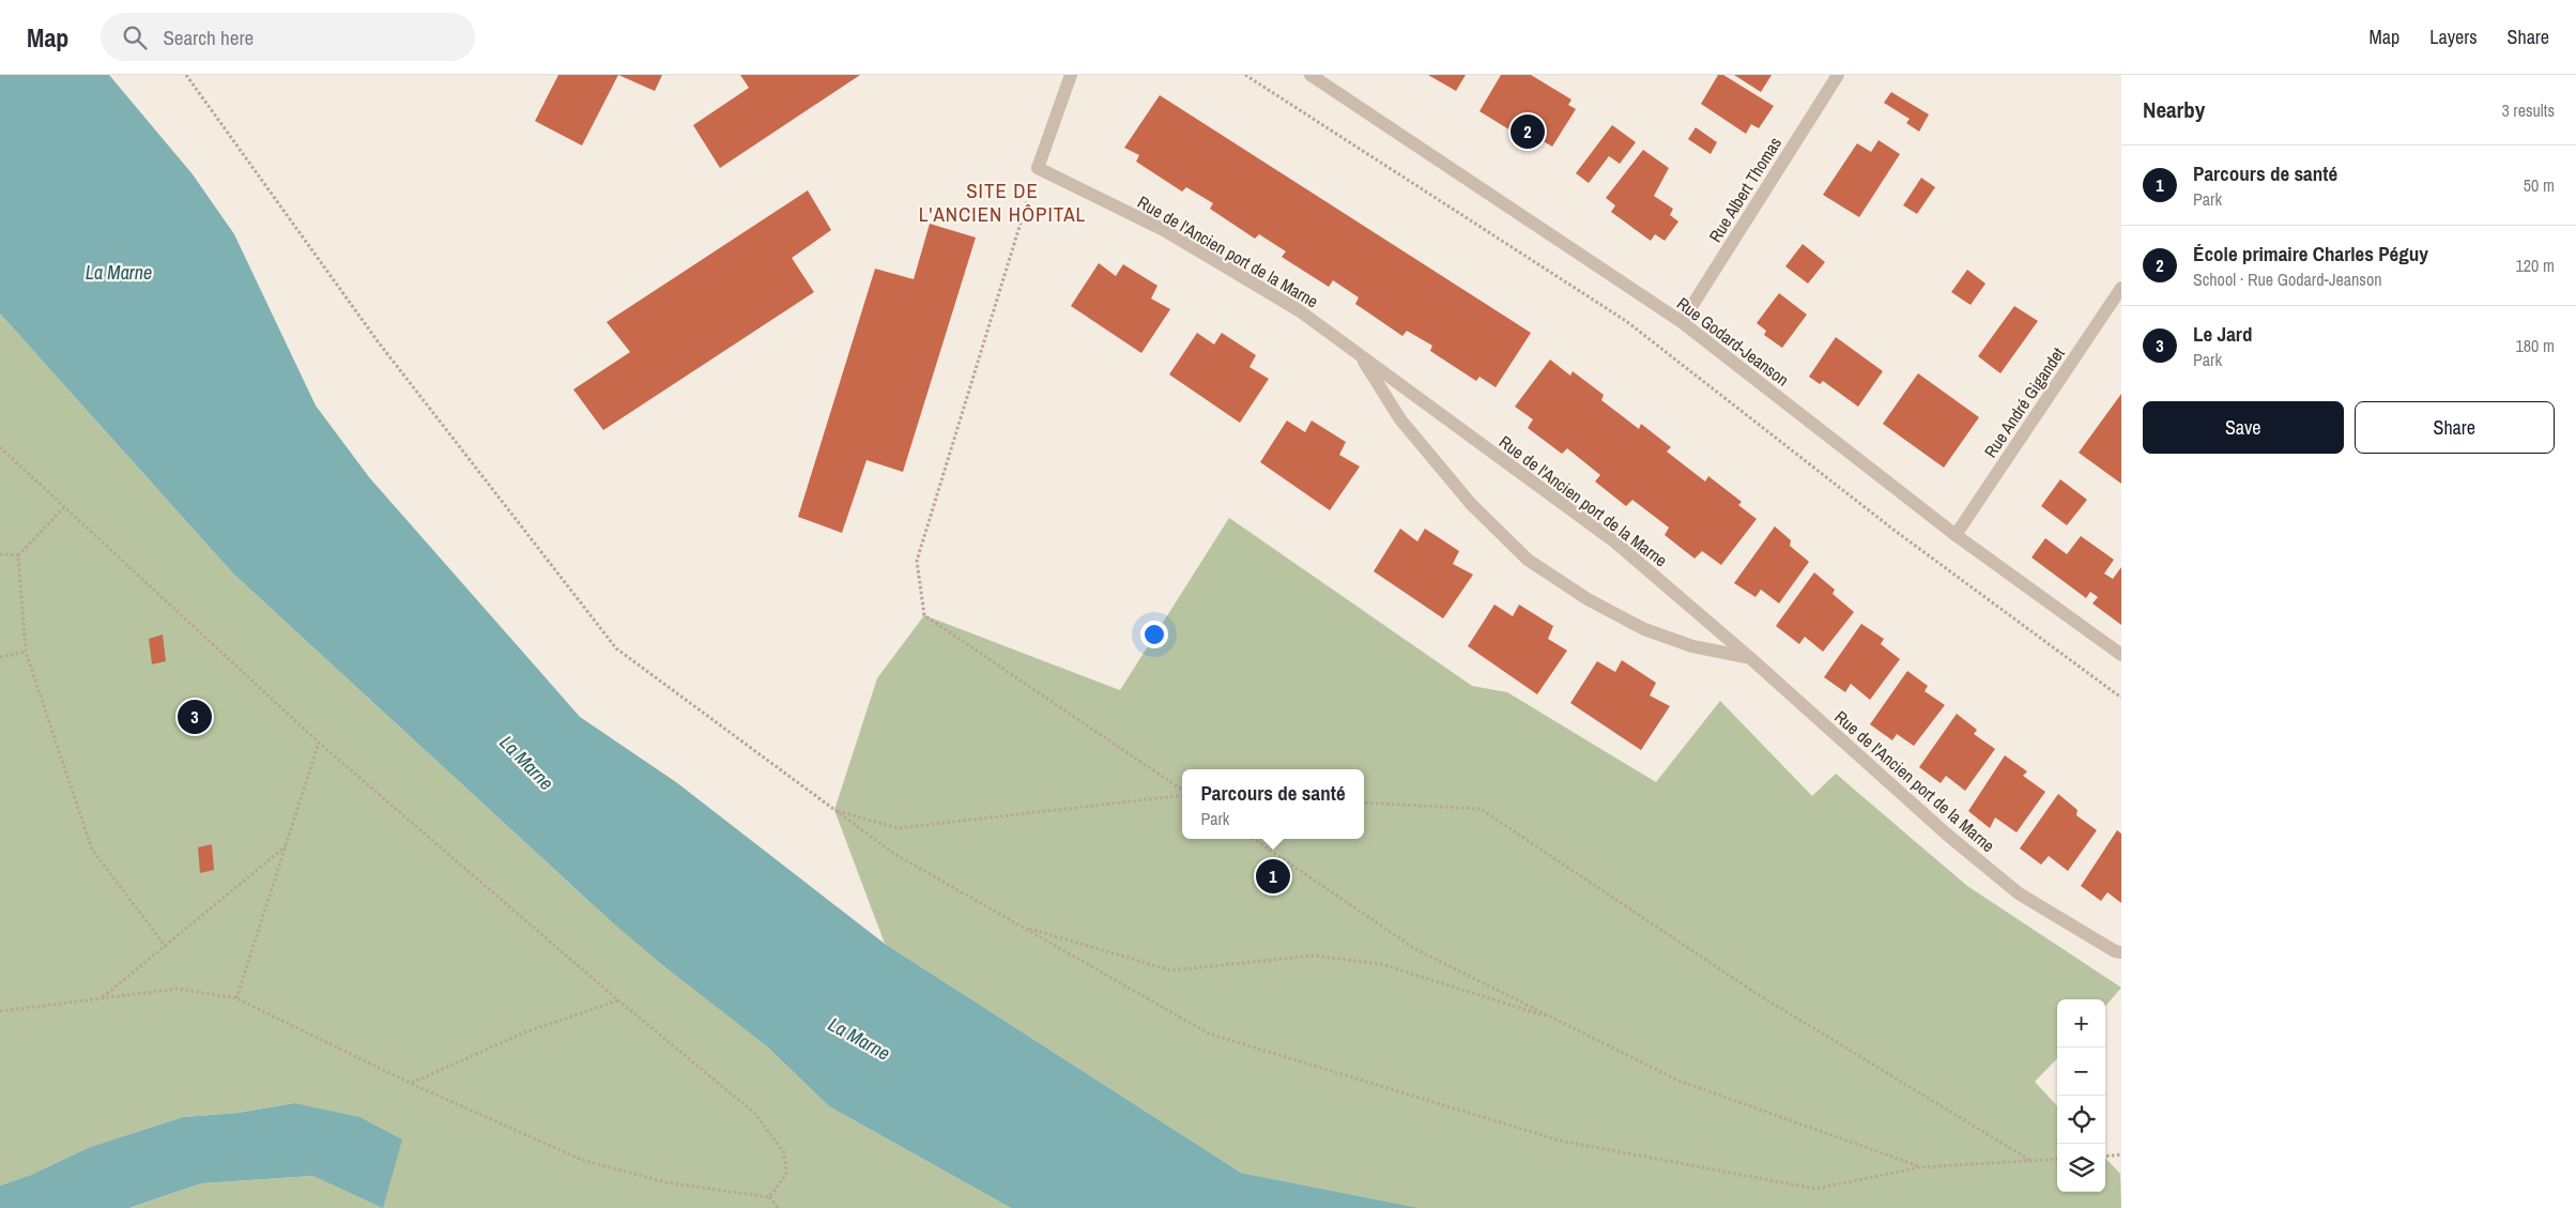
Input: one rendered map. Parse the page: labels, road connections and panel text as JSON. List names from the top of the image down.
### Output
{
  "streets": {
    "street": [
      "Rue Albert Thomas",
      "Rue de l'Ancien port de la Marne",
      "Rue Godard-Jeanson",
      "Rue André Gigandet"
    ]
  },
  "crossings": [
    ["Rue Albert Thomas", "Rue Godard-Jeanson"],
    ["Rue Godard-Jeanson", "Rue André Gigandet"]
  ],
  "districts": ["SITE DE L'ANCIEN HÔPITAL"],
  "water": ["La Marne"],
  "page": {
    "header": "Map",
    "search": "Search here",
    "nav": ["Map", "Layers", "Share"],
    "heading": ["Nearby", "3 results"],
    "pins": ["2", "3", "1"],
    "list": [
      {
        "mark": "1",
        "name": "Parcours de santé",
        "note": "Park",
        "value": "50 m"
      },
      {
        "mark": "2",
        "name": "École primaire Charles Péguy",
        "note": "School · Rue Godard-Jeanson",
        "value": "120 m"
      },
      {
        "mark": "3",
        "name": "Le Jard",
        "note": "Park",
        "value": "180 m"
      }
    ],
    "buttons": ["Save", "Share"],
    "popup": ["Parcours de santé", "Park"],
    "map_buttons": ["+", "−"]
  }
}
